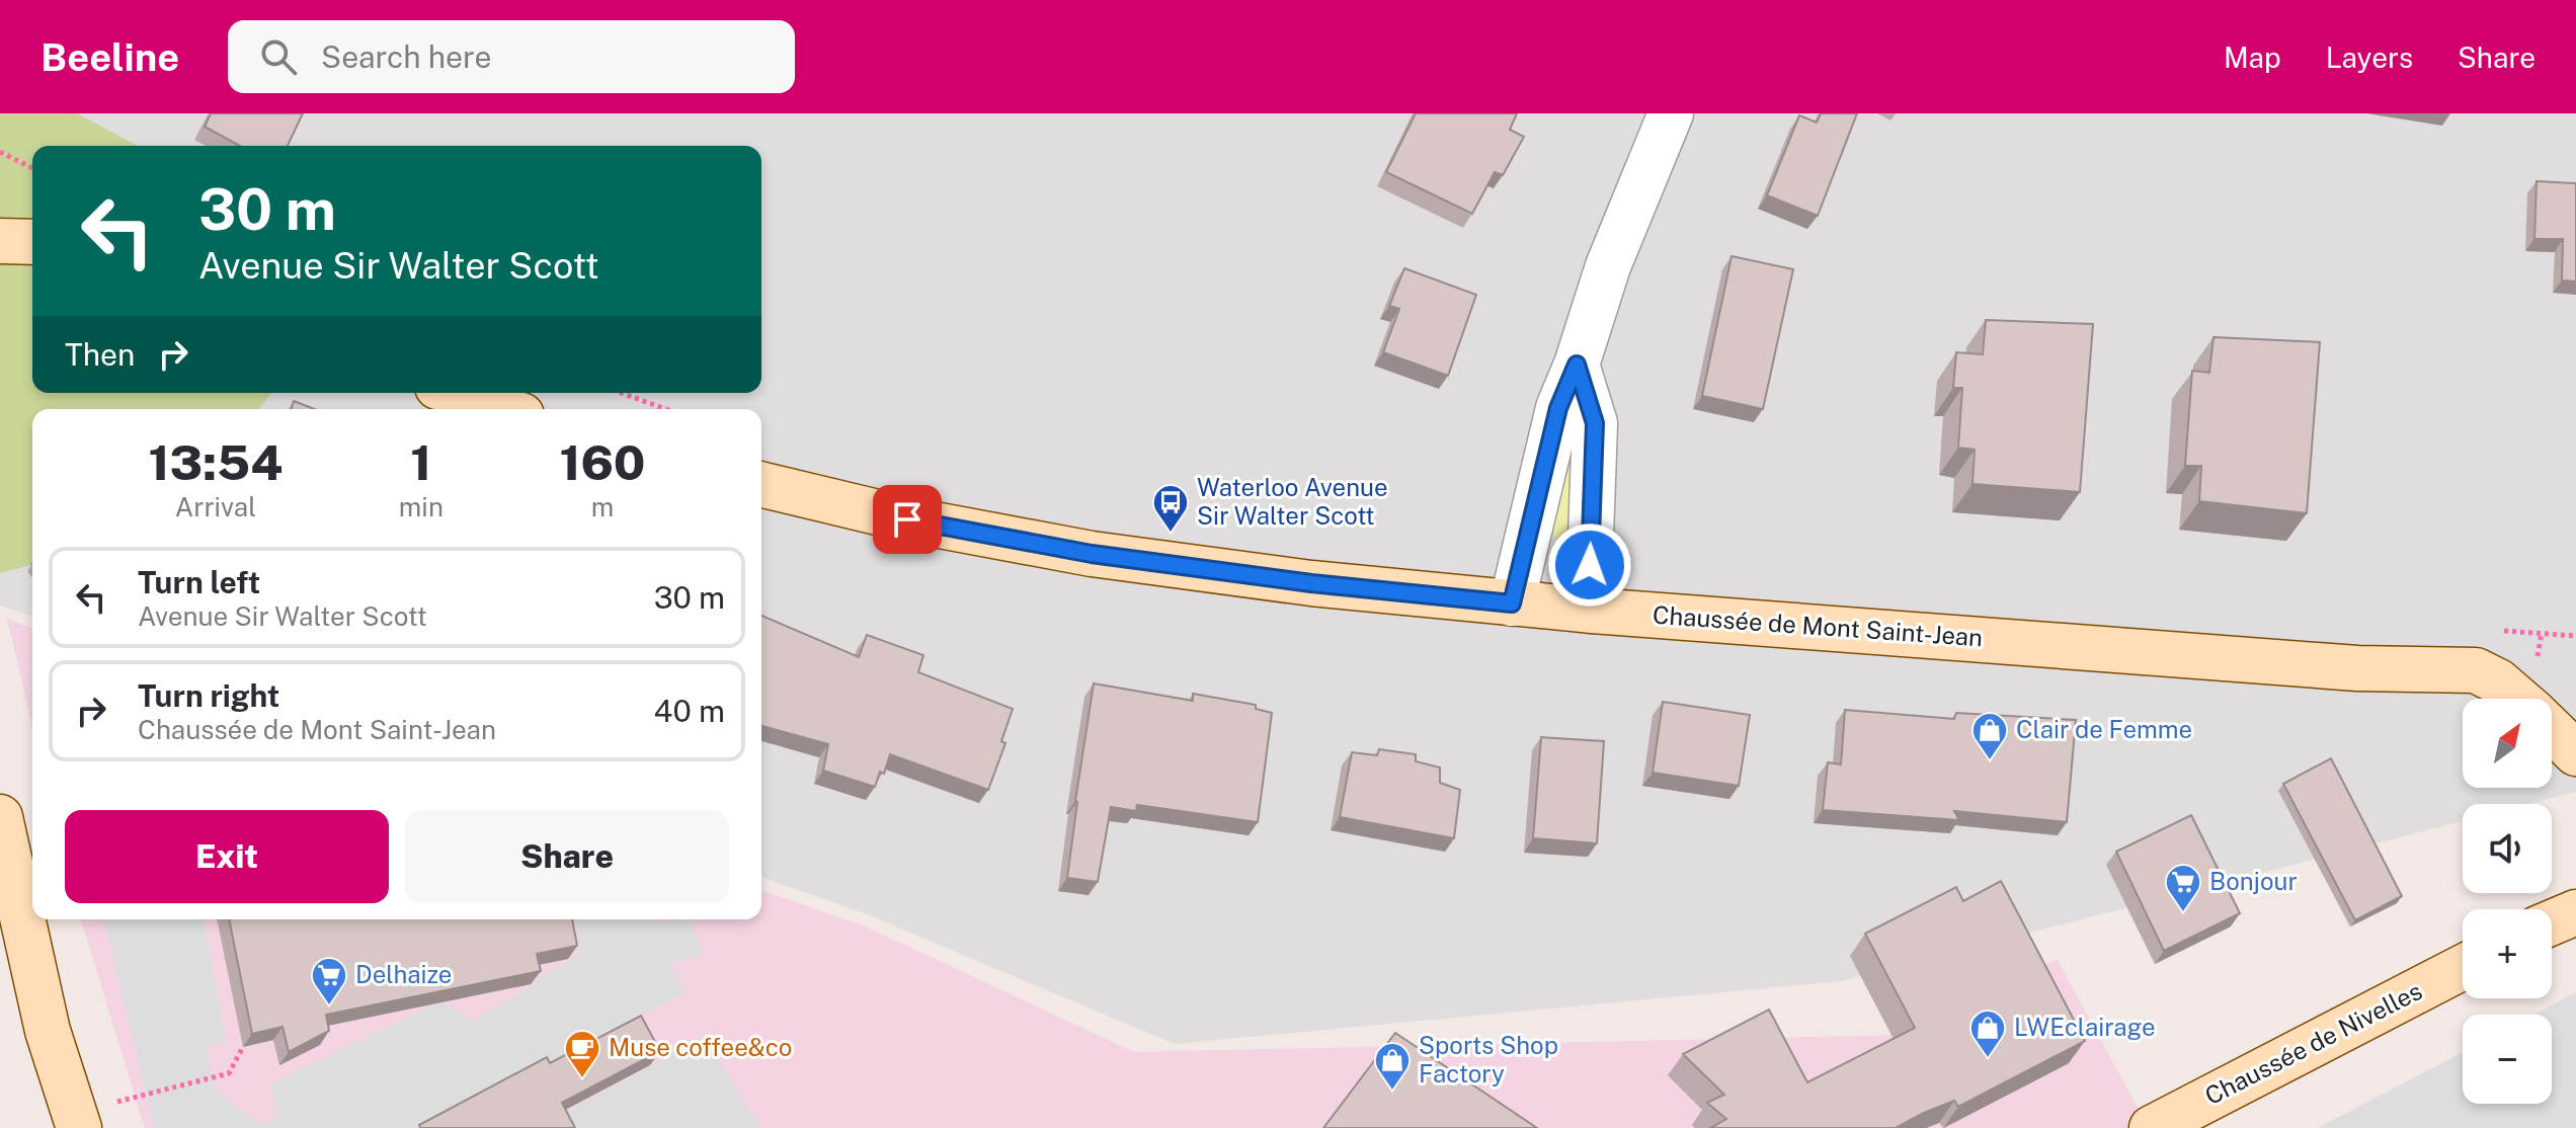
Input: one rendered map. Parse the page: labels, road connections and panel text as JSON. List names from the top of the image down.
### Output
{
  "streets": {
    "street": ["Chaussée de Mont Saint-Jean", "Chaussée de Nivelles"]
  },
  "places": {
    "bus stop": ["Waterloo Avenue Sir Walter Scott"],
    "shop": ["Clair de Femme", "LWEclairage", "Sports Shop Factory"],
    "supermarket": ["Bonjour", "Delhaize"],
    "cafe": ["Muse coffee&co"]
  },
  "north": "top right",
  "page": {
    "header": "Beeline",
    "search": "Search here",
    "nav": ["Map", "Layers", "Share"],
    "turn": ["30 m", "Avenue Sir Walter Scott"],
    "then": "Then",
    "eta": [
      "13:54",
      "Arrival",
      "1",
      "min",
      "160",
      "m"
    ],
    "list": [
      {
        "name": "Turn left",
        "note": "Avenue Sir Walter Scott",
        "value": "30 m"
      },
      {
        "name": "Turn right",
        "note": "Chaussée de Mont Saint-Jean",
        "value": "40 m"
      }
    ],
    "map_buttons": ["+", "−"],
    "buttons": ["Exit", "Share"]
  }
}
